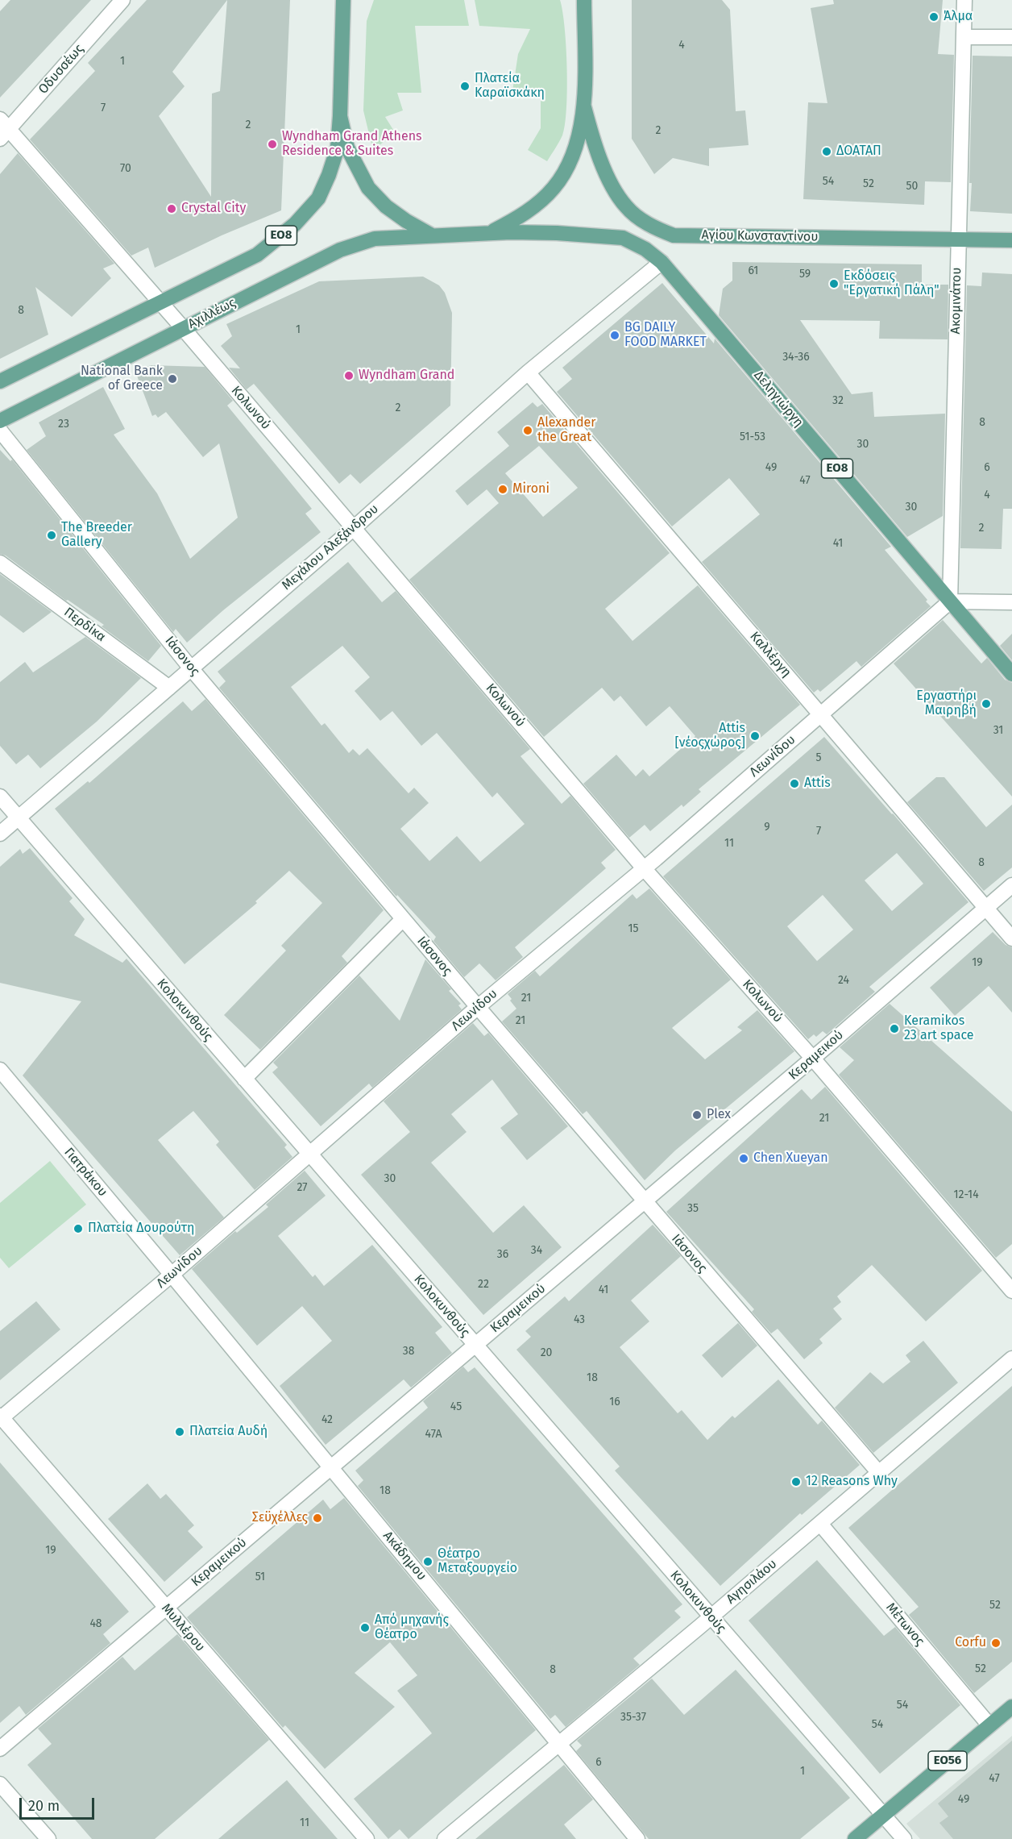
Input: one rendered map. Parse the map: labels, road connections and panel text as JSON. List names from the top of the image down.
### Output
{
  "streets": {
    "main road": [
      "ΕΟ8",
      "Αγίου Κωνσταντίνου",
      "Αχιλλέως",
      "Δεληγιώργη",
      "ΕΟ56"
    ],
    "street": [
      "Οδυσσέως",
      "Ακομινάτου",
      "Κολωνού",
      "Μεγάλου Αλεξάνδρου",
      "Περδίκα",
      "Καλλέργη",
      "Ιάσονος",
      "Λεωνίδου",
      "Κολοκυνθούς",
      "Κεραμεικού",
      "Γιατράκου",
      "Ακάδημου",
      "Αγησιλάου",
      "Μέτωνος",
      "Μυλλέρου"
    ]
  },
  "crossings": [
    ["Οδυσσέως", "Κολωνού"],
    ["ΕΟ8", "Αγίου Κωνσταντίνου"],
    ["ΕΟ8", "Αχιλλέως"],
    ["ΕΟ8", "Δεληγιώργη"],
    ["ΕΟ8", "Κολωνού"],
    ["Αγίου Κωνσταντίνου", "Ακομινάτου"],
    ["Ακομινάτου", "Δεληγιώργη"],
    ["Ακομινάτου", "Λεωνίδου"],
    ["Αχιλλέως", "Κολωνού"],
    ["Δεληγιώργη", "Μεγάλου Αλεξάνδρου"],
    ["Δεληγιώργη", "Λεωνίδου"],
    ["Κολωνού", "Μεγάλου Αλεξάνδρου"],
    ["Κολωνού", "Λεωνίδου"],
    ["Κολωνού", "Κεραμεικού"],
    ["Μεγάλου Αλεξάνδρου", "Περδίκα"],
    ["Μεγάλου Αλεξάνδρου", "Καλλέργη"],
    ["Μεγάλου Αλεξάνδρου", "Ιάσονος"],
    ["Μεγάλου Αλεξάνδρου", "Κολοκυνθούς"],
    ["Καλλέργη", "Λεωνίδου"],
    ["Καλλέργη", "Κεραμεικού"],
    ["Ιάσονος", "Λεωνίδου"],
    ["Ιάσονος", "Κεραμεικού"],
    ["Ιάσονος", "Αγησιλάου"],
    ["Λεωνίδου", "Κολοκυνθούς"],
    ["Λεωνίδου", "Γιατράκου"],
    ["Λεωνίδου", "Ακάδημου"],
    ["Λεωνίδου", "Μυλλέρου"],
    ["Κολοκυνθούς", "Κεραμεικού"],
    ["Κολοκυνθούς", "Αγησιλάου"],
    ["Κολοκυνθούς", "ΕΟ56"],
    ["Κεραμεικού", "Ακάδημου"],
    ["Κεραμεικού", "Μυλλέρου"],
    ["Γιατράκου", "Ακάδημου"],
    ["Ακάδημου", "Αγησιλάου"],
    ["Αγησιλάου", "Μέτωνος"],
    ["Μέτωνος", "ΕΟ56"]
  ],
  "places": [
    "Άλμα",
    "Πλατεία Καραϊσκάκη",
    "Wyndham Grand Athens Residence & Suites",
    "ΔΟΑΤΑΠ",
    "Crystal City",
    "Εκδόσεις \"Εργατική Πάλη\"",
    "BG DAILY FOOD MARKET",
    "Wyndham Grand",
    "National Bank of Greece",
    "Alexander the Great",
    "Mironi",
    "The Breeder Gallery",
    "Εργαστήρι Μαιρηβή",
    "Attis [νέοςχώρος]",
    "Attis",
    "Keramikos 23 art space",
    "Plex",
    "Chen Xueyan",
    "Πλατεία Δουρούτη",
    "Πλατεία Αυδή",
    "12 Reasons Why",
    "Σεϋχέλλες",
    "Θέατρο Μεταξουργείο",
    "Από μηχανής Θέατρο",
    "Corfu"
  ],
  "house_numbers": [
    "4",
    "1",
    "7",
    "2",
    "2",
    "70",
    "54",
    "52",
    "50",
    "61",
    "59",
    "8",
    "1",
    "34-36",
    "32",
    "2",
    "8",
    "23",
    "51-53",
    "30",
    "49",
    "6",
    "47",
    "4",
    "30",
    "2",
    "41",
    "31",
    "5",
    "9",
    "7",
    "11",
    "8",
    "15",
    "19",
    "24",
    "21",
    "21",
    "21",
    "30",
    "27",
    "12-14",
    "35",
    "34",
    "36",
    "22",
    "41",
    "43",
    "38",
    "20",
    "18",
    "16",
    "45",
    "42",
    "47Α",
    "18",
    "19",
    "51",
    "52",
    "48",
    "52",
    "8",
    "54",
    "35-37",
    "54",
    "6",
    "1",
    "47",
    "49",
    "11"
  ],
  "scale_bar": "20 m"
}
